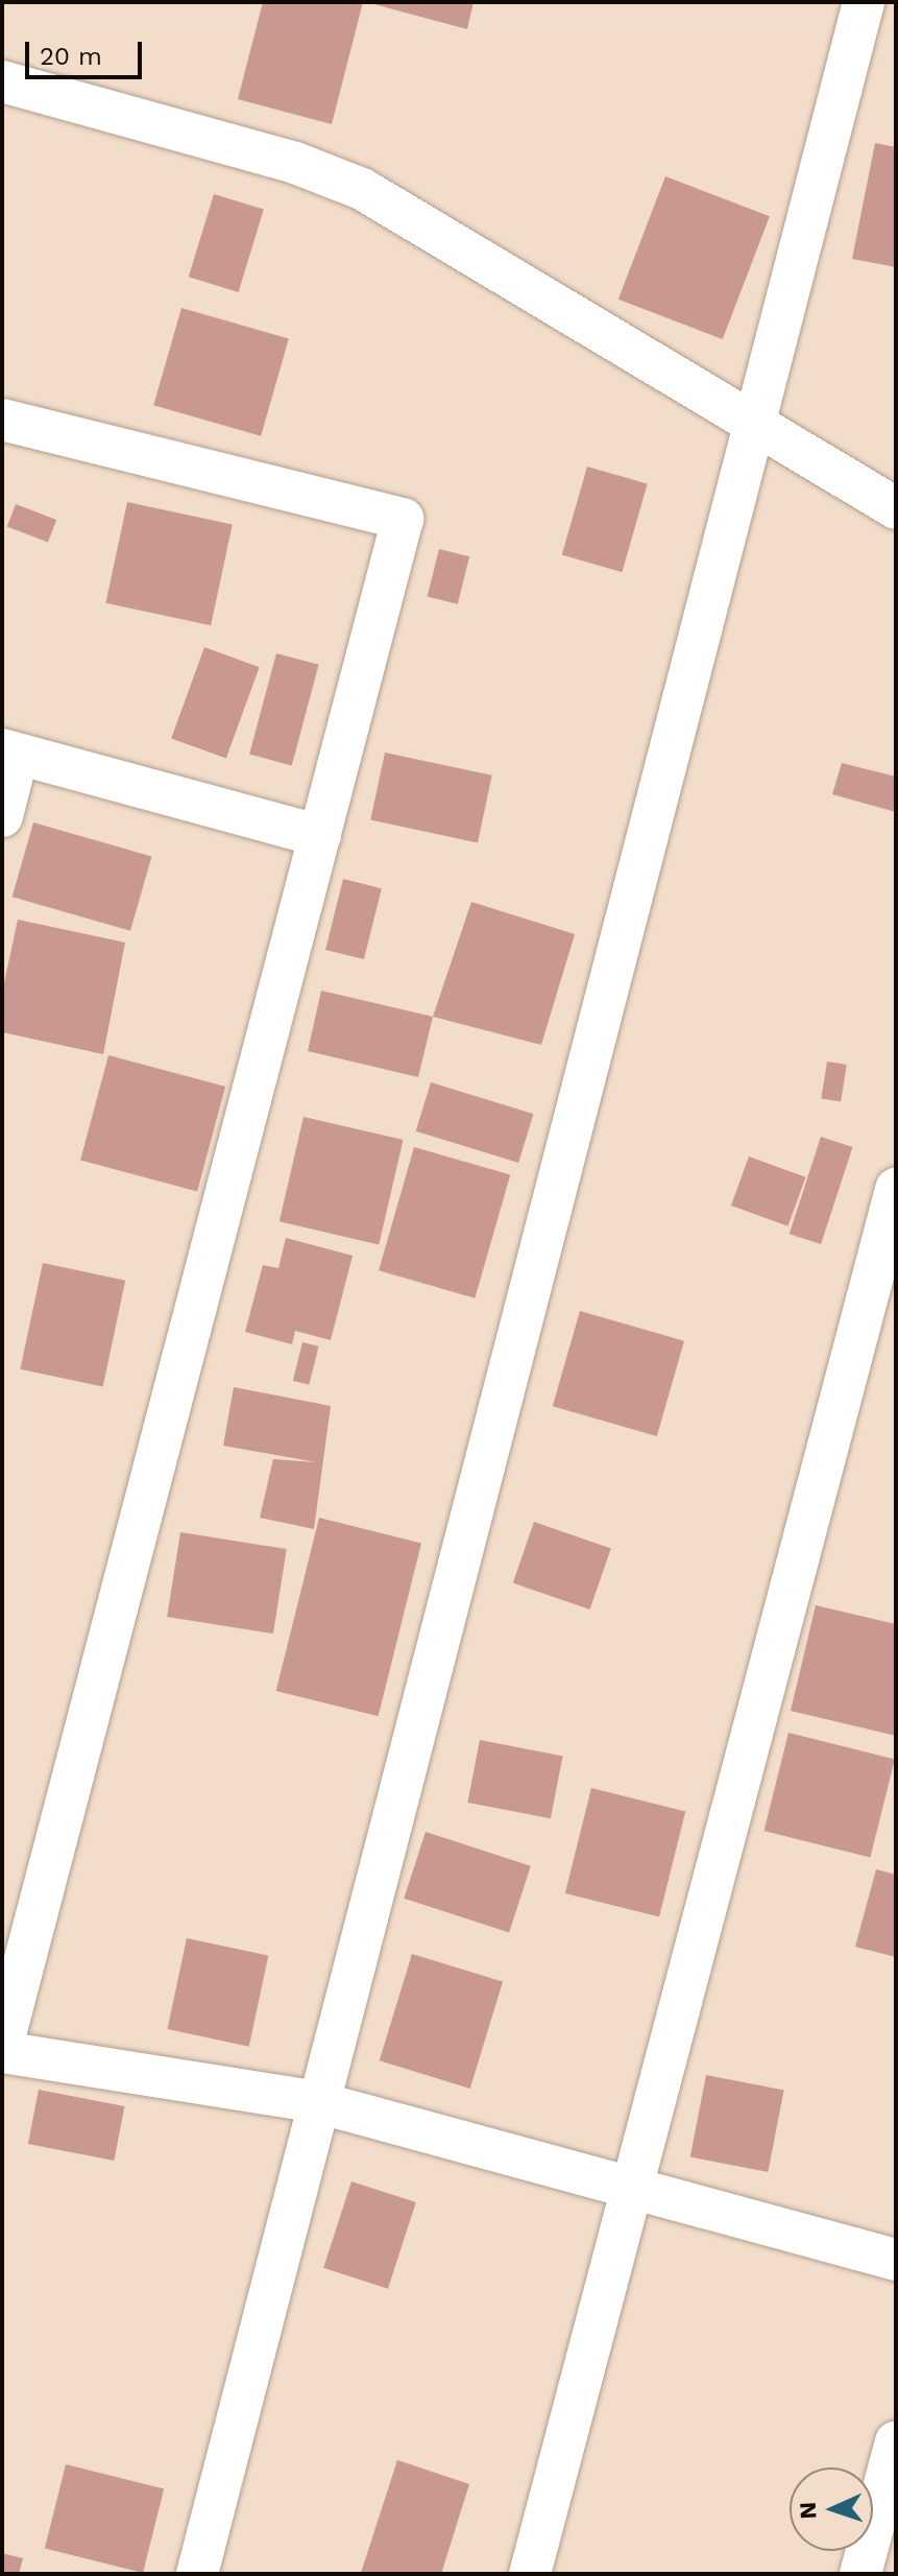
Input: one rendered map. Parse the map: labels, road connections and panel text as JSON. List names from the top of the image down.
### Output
{
  "scale_bar": "20 m",
  "north": "left"
}
